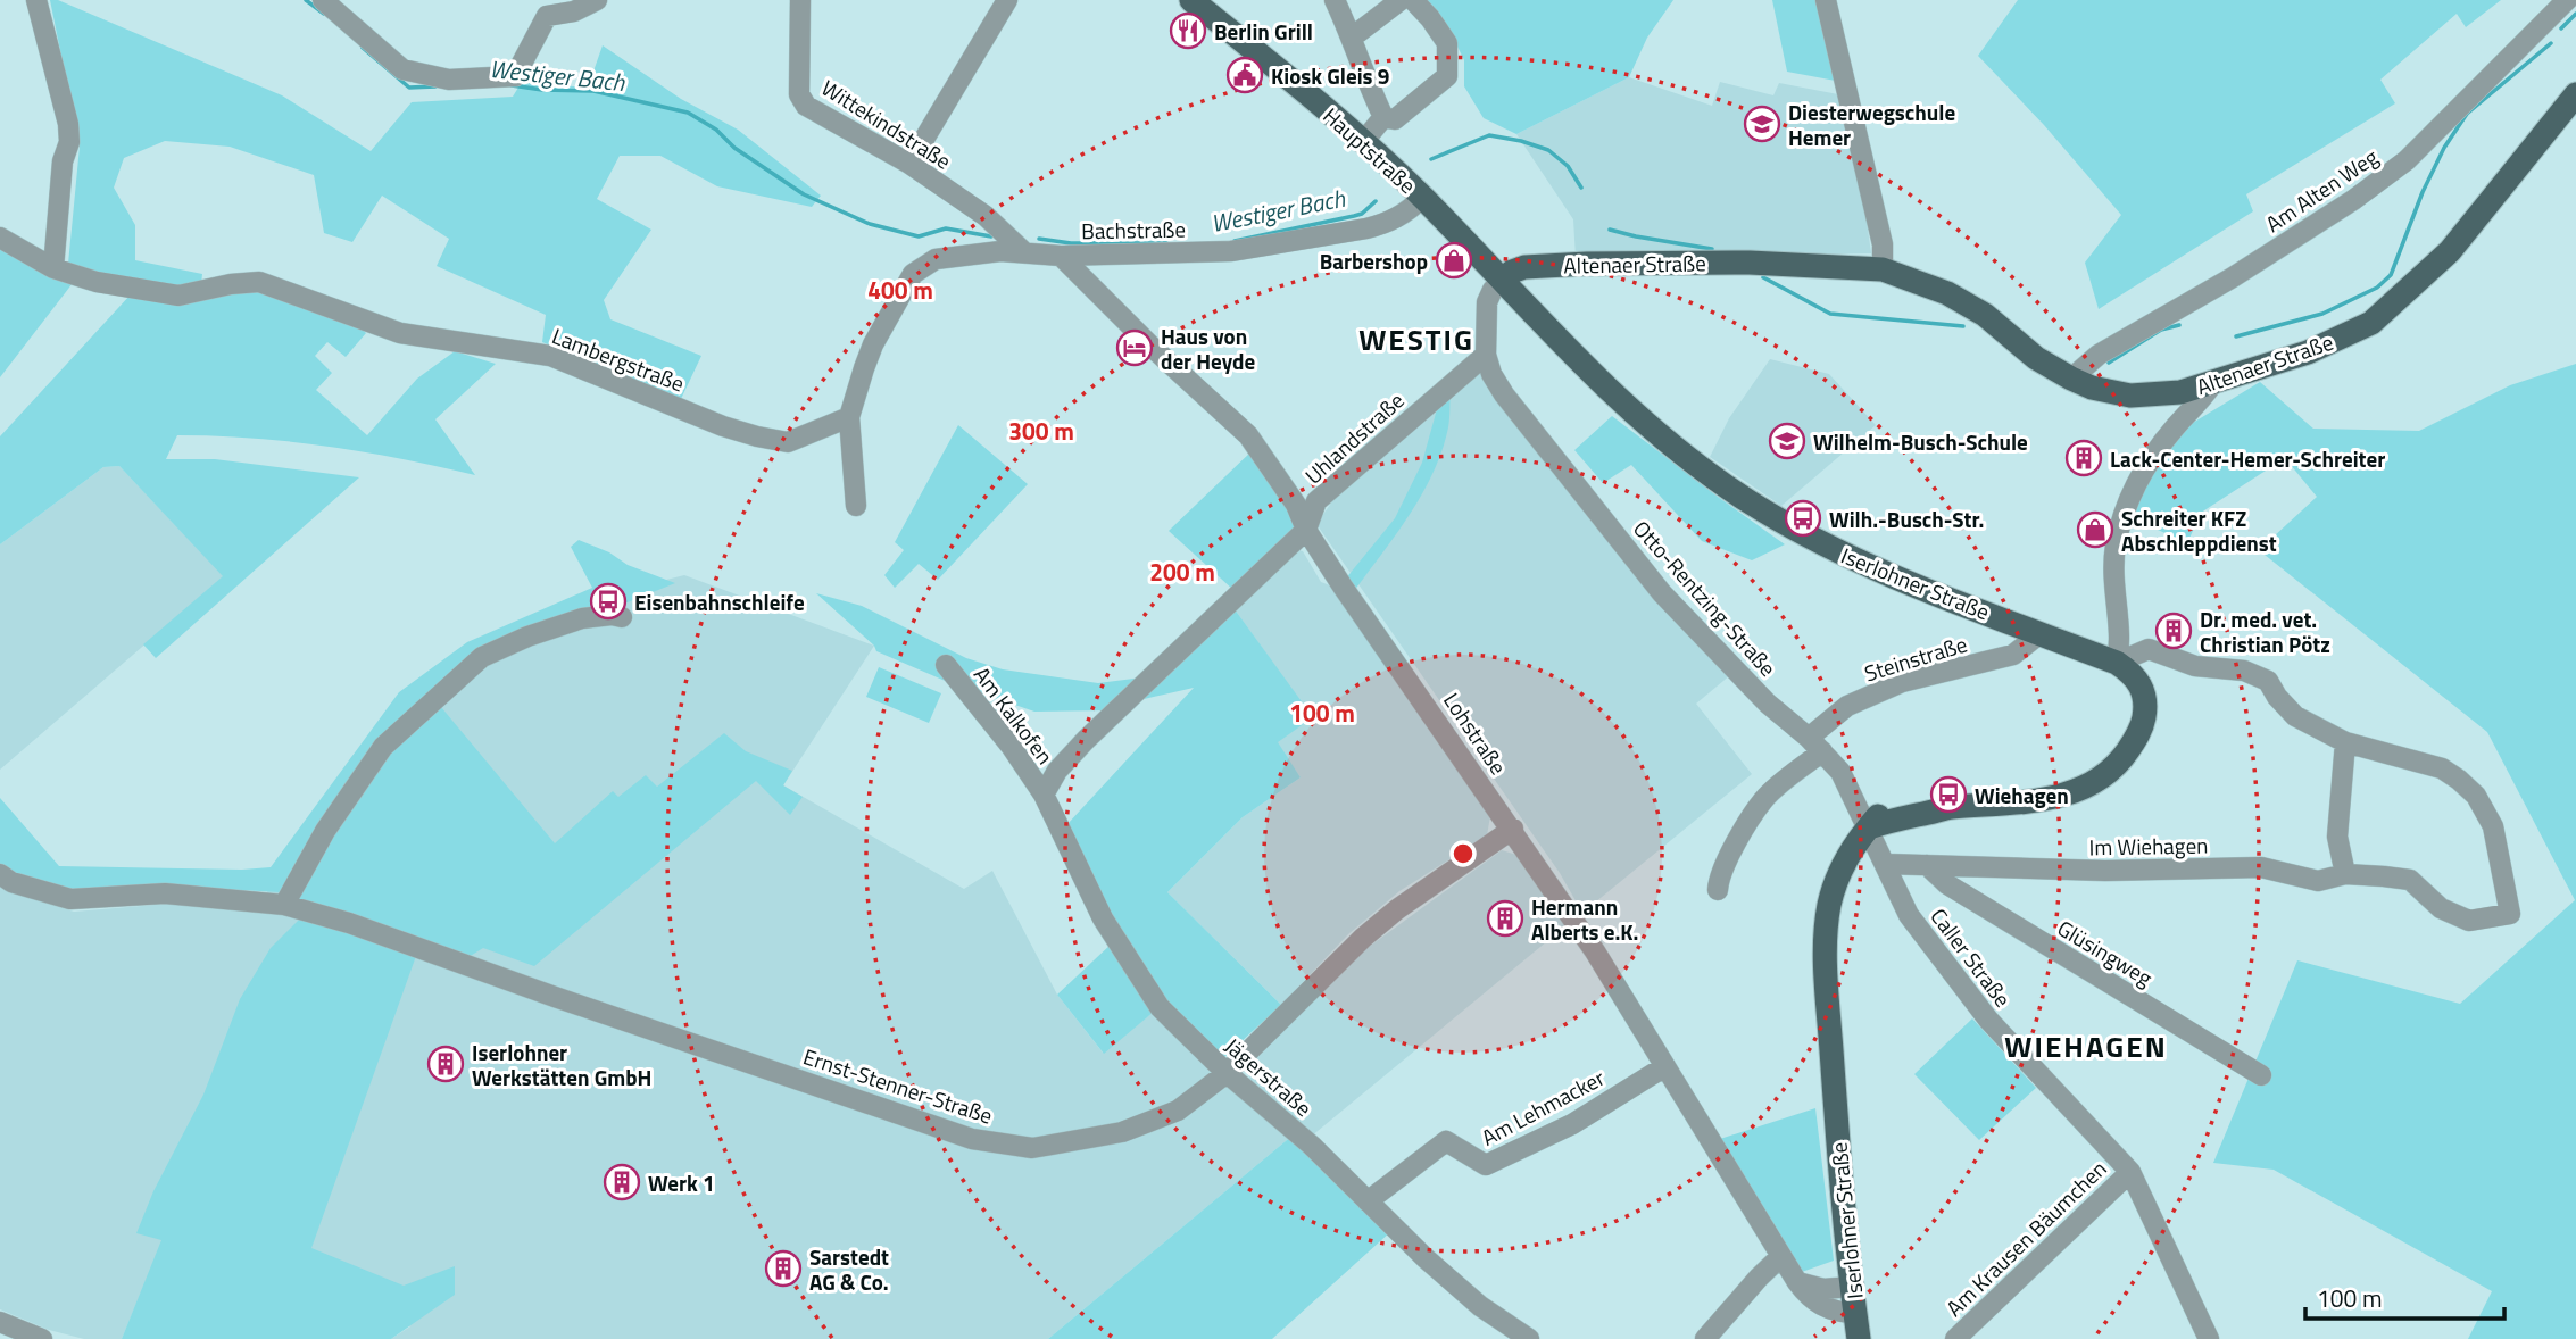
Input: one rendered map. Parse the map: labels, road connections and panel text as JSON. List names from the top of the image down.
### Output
{
  "streets": {
    "main road": ["Hauptstraße", "Altenaer Straße", "Iserlohner Straße"],
    "street": [
      "Wittekindstraße",
      "Am Alten Weg",
      "Bachstraße",
      "Lambergstraße",
      "Uhlandstraße",
      "Otto-Rentzing-Straße",
      "Steinstraße",
      "Am Kalkofen",
      "Lohstraße",
      "Im Wiehagen",
      "Glüsingweg",
      "Caller Straße",
      "Jägerstraße",
      "Ernst-Stenner-Straße",
      "Am Lehmacker",
      "Am Krausen Bäumchen"
    ]
  },
  "crossings": [
    ["Wittekindstraße", "Bachstraße"],
    ["Hauptstraße", "Bachstraße"],
    ["Hauptstraße", "Altenaer Straße"],
    ["Hauptstraße", "Iserlohner Straße"],
    ["Am Alten Weg", "Altenaer Straße"],
    ["Bachstraße", "Lohstraße"],
    ["Altenaer Straße", "Iserlohner Straße"],
    ["Uhlandstraße", "Otto-Rentzing-Straße"],
    ["Uhlandstraße", "Am Kalkofen"],
    ["Uhlandstraße", "Lohstraße"],
    ["Uhlandstraße", "Jägerstraße"],
    ["Iserlohner Straße", "Otto-Rentzing-Straße"],
    ["Iserlohner Straße", "Steinstraße"],
    ["Iserlohner Straße", "Lohstraße"],
    ["Iserlohner Straße", "Caller Straße"],
    ["Otto-Rentzing-Straße", "Steinstraße"],
    ["Otto-Rentzing-Straße", "Caller Straße"],
    ["Am Kalkofen", "Jägerstraße"],
    ["Lohstraße", "Ernst-Stenner-Straße"],
    ["Lohstraße", "Am Lehmacker"],
    ["Im Wiehagen", "Glüsingweg"],
    ["Im Wiehagen", "Caller Straße"],
    ["Caller Straße", "Am Krausen Bäumchen"],
    ["Jägerstraße", "Ernst-Stenner-Straße"],
    ["Jägerstraße", "Am Lehmacker"]
  ],
  "districts": ["WESTIG", "WIEHAGEN"],
  "water": ["Westiger Bach"],
  "places": {
    "restaurant": ["Berlin Grill"],
    "public building": ["Kiosk Gleis 9"],
    "school or university": ["Diesterwegschule Hemer", "Wilhelm-Busch-Schule"],
    "shop": ["Barbershop", "Schreiter KFZ Abschleppdienst"],
    "hotel": ["Haus von der Heyde"],
    "building": [
      "Lack-Center-Hemer-Schreiter",
      "Dr. med. vet. Christian Pötz",
      "Hermann Alberts e.K.",
      "Iserlohner Werkstätten GmbH",
      "Werk 1",
      "Sarstedt AG & Co."
    ],
    "bus stop": ["Wilh.-Busch-Str.", "Eisenbahnschleife", "Wiehagen"]
  },
  "scale_bar": "100 m",
  "rings": [
    "400 m",
    "300 m",
    "200 m",
    "100 m"
  ]
}
